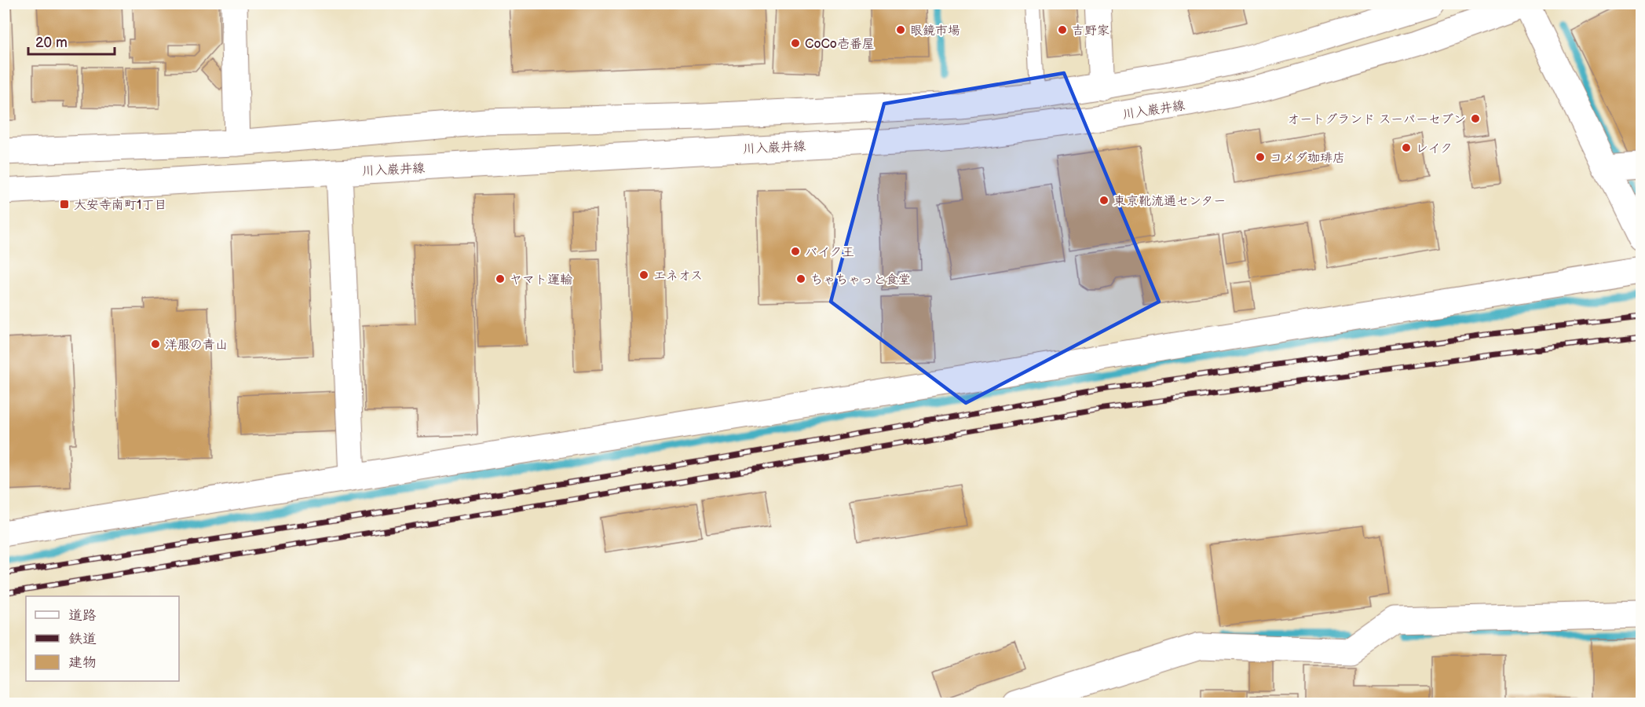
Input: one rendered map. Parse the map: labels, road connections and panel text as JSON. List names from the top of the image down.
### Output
{
  "streets": {
    "street": ["川入巌井線"]
  },
  "places": {
    "other": [
      "眼鏡市場",
      "吉野家",
      "CoCo壱番屋",
      "オートグランド スーパーセブン",
      "レイク",
      "コメダ珈琲店",
      "東京靴流通センター",
      "バイク王",
      "エネオス",
      "ヤマト運輸",
      "ちゃちゃっと食堂",
      "洋服の青山"
    ],
    "transit": ["大安寺南町1丁目"]
  },
  "legend": ["道路", "鉄道", "建物"],
  "scale_bar": "20 m"
}
